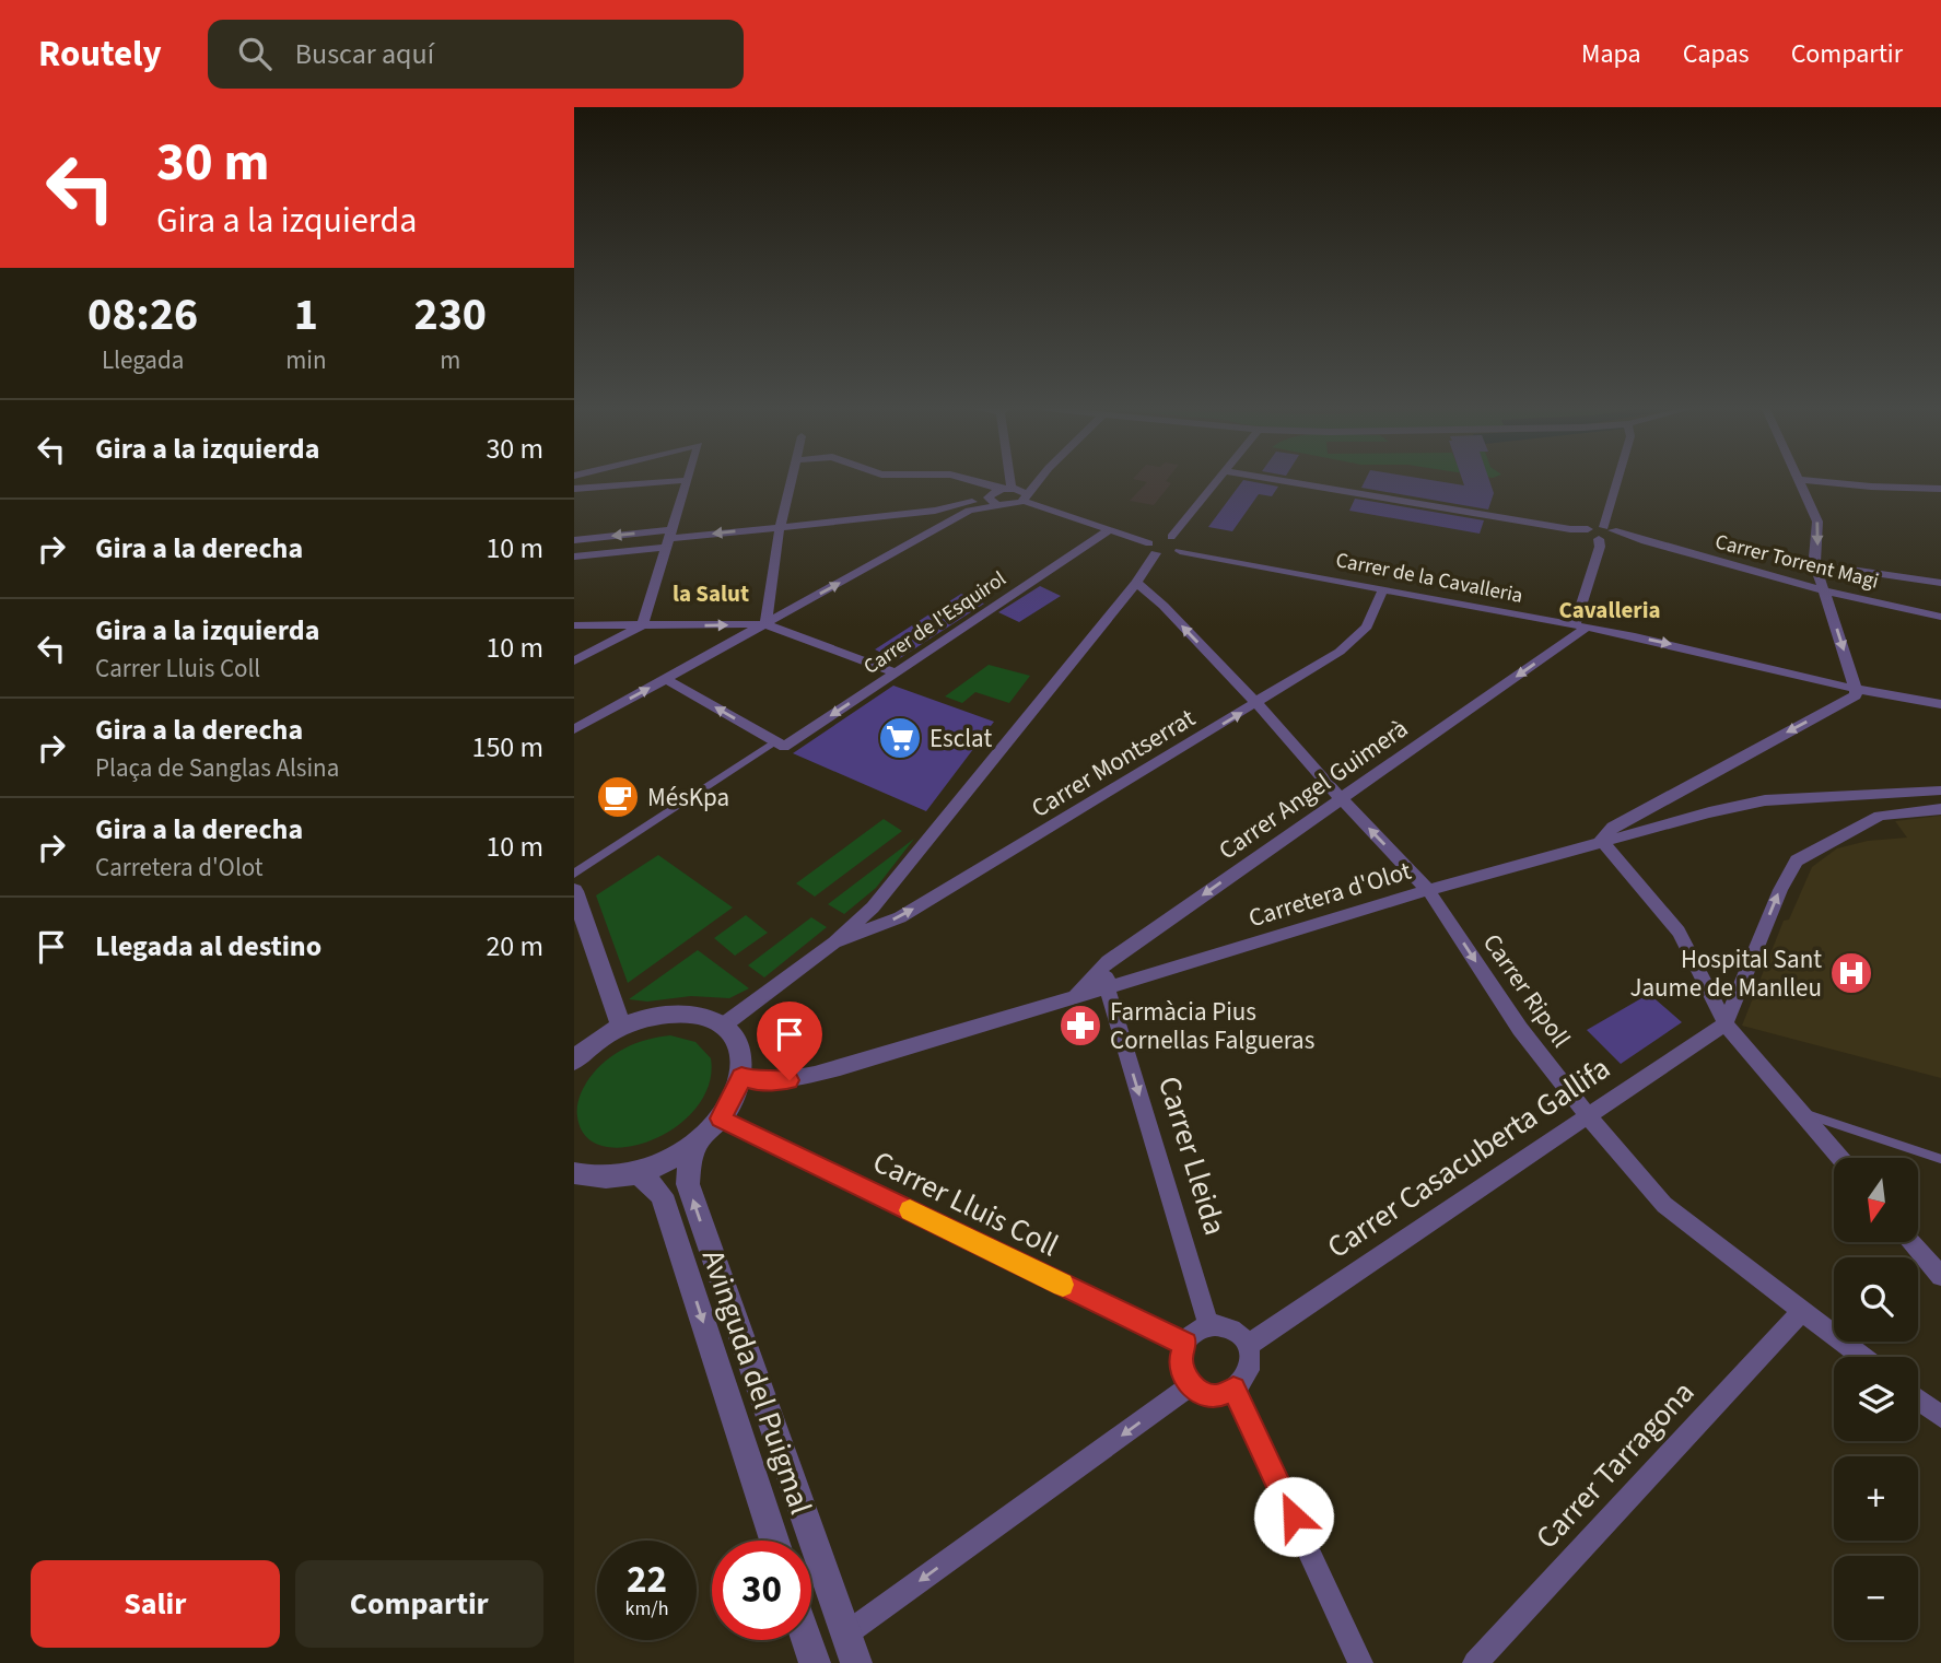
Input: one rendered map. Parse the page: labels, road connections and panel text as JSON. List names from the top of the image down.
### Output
{
  "streets": {
    "street": [
      "Carrer Torrent Magi",
      "Carrer de la Cavalleria",
      "Carrer de l'Esquirol",
      "Carrer Montserrat",
      "Carrer Angel Guimerà",
      "Carretera d'Olot",
      "Carrer Ripoll",
      "Carrer Lleida",
      "Carrer Casacuberta Gallifa",
      "Carrer Lluis Coll",
      "Avinguda del Puigmal",
      "Carrer Tarragona"
    ]
  },
  "crossings": [
    ["Carrer de la Cavalleria", "Carrer Montserrat"],
    ["Carrer de la Cavalleria", "Carrer Angel Guimerà"],
    ["Carrer Montserrat", "Carrer Ripoll"],
    ["Carrer Angel Guimerà", "Carretera d'Olot"],
    ["Carrer Angel Guimerà", "Carrer Ripoll"],
    ["Carrer Angel Guimerà", "Carrer Lleida"],
    ["Carretera d'Olot", "Carrer Ripoll"],
    ["Carretera d'Olot", "Carrer Lleida"],
    ["Carrer Ripoll", "Carrer Casacuberta Gallifa"],
    ["Carrer Ripoll", "Carrer Tarragona"],
    ["Carrer Lleida", "Carrer Casacuberta Gallifa"],
    ["Carrer Lleida", "Carrer Lluis Coll"],
    ["Carrer Casacuberta Gallifa", "Carrer Lluis Coll"]
  ],
  "one_way": ["Carrer de la Cavalleria", "Carrer Angel Guimerà", "Carrer Lleida"],
  "districts": ["la Salut", "Cavalleria"],
  "places": {
    "supermarket": ["Esclat"],
    "cafe": ["MésKpa"],
    "hospital": ["Hospital Sant Jaume de Manlleu"],
    "pharmacy": ["Farmàcia Pius Cornellas Falgueras"]
  },
  "north": "bottom",
  "page": {
    "header": "Routely",
    "search": "Buscar aquí",
    "nav": ["Mapa", "Capas", "Compartir"],
    "turn": ["30 m", "Gira a la izquierda"],
    "eta": [
      "08:26",
      "Llegada",
      "1",
      "min",
      "230",
      "m"
    ],
    "list": [
      {
        "name": "Gira a la izquierda",
        "value": "30 m"
      },
      {
        "name": "Gira a la derecha",
        "value": "10 m"
      },
      {
        "name": "Gira a la izquierda",
        "note": "Carrer Lluis Coll",
        "value": "10 m"
      },
      {
        "name": "Gira a la derecha",
        "note": "Plaça de Sanglas Alsina",
        "value": "150 m"
      },
      {
        "name": "Gira a la derecha",
        "note": "Carretera d'Olot",
        "value": "10 m"
      },
      {
        "name": "Llegada al destino",
        "value": "20 m"
      }
    ],
    "map_buttons": ["+", "−"],
    "speed": "22 km/h",
    "limit": "30",
    "buttons": ["Salir", "Compartir"]
  }
}
